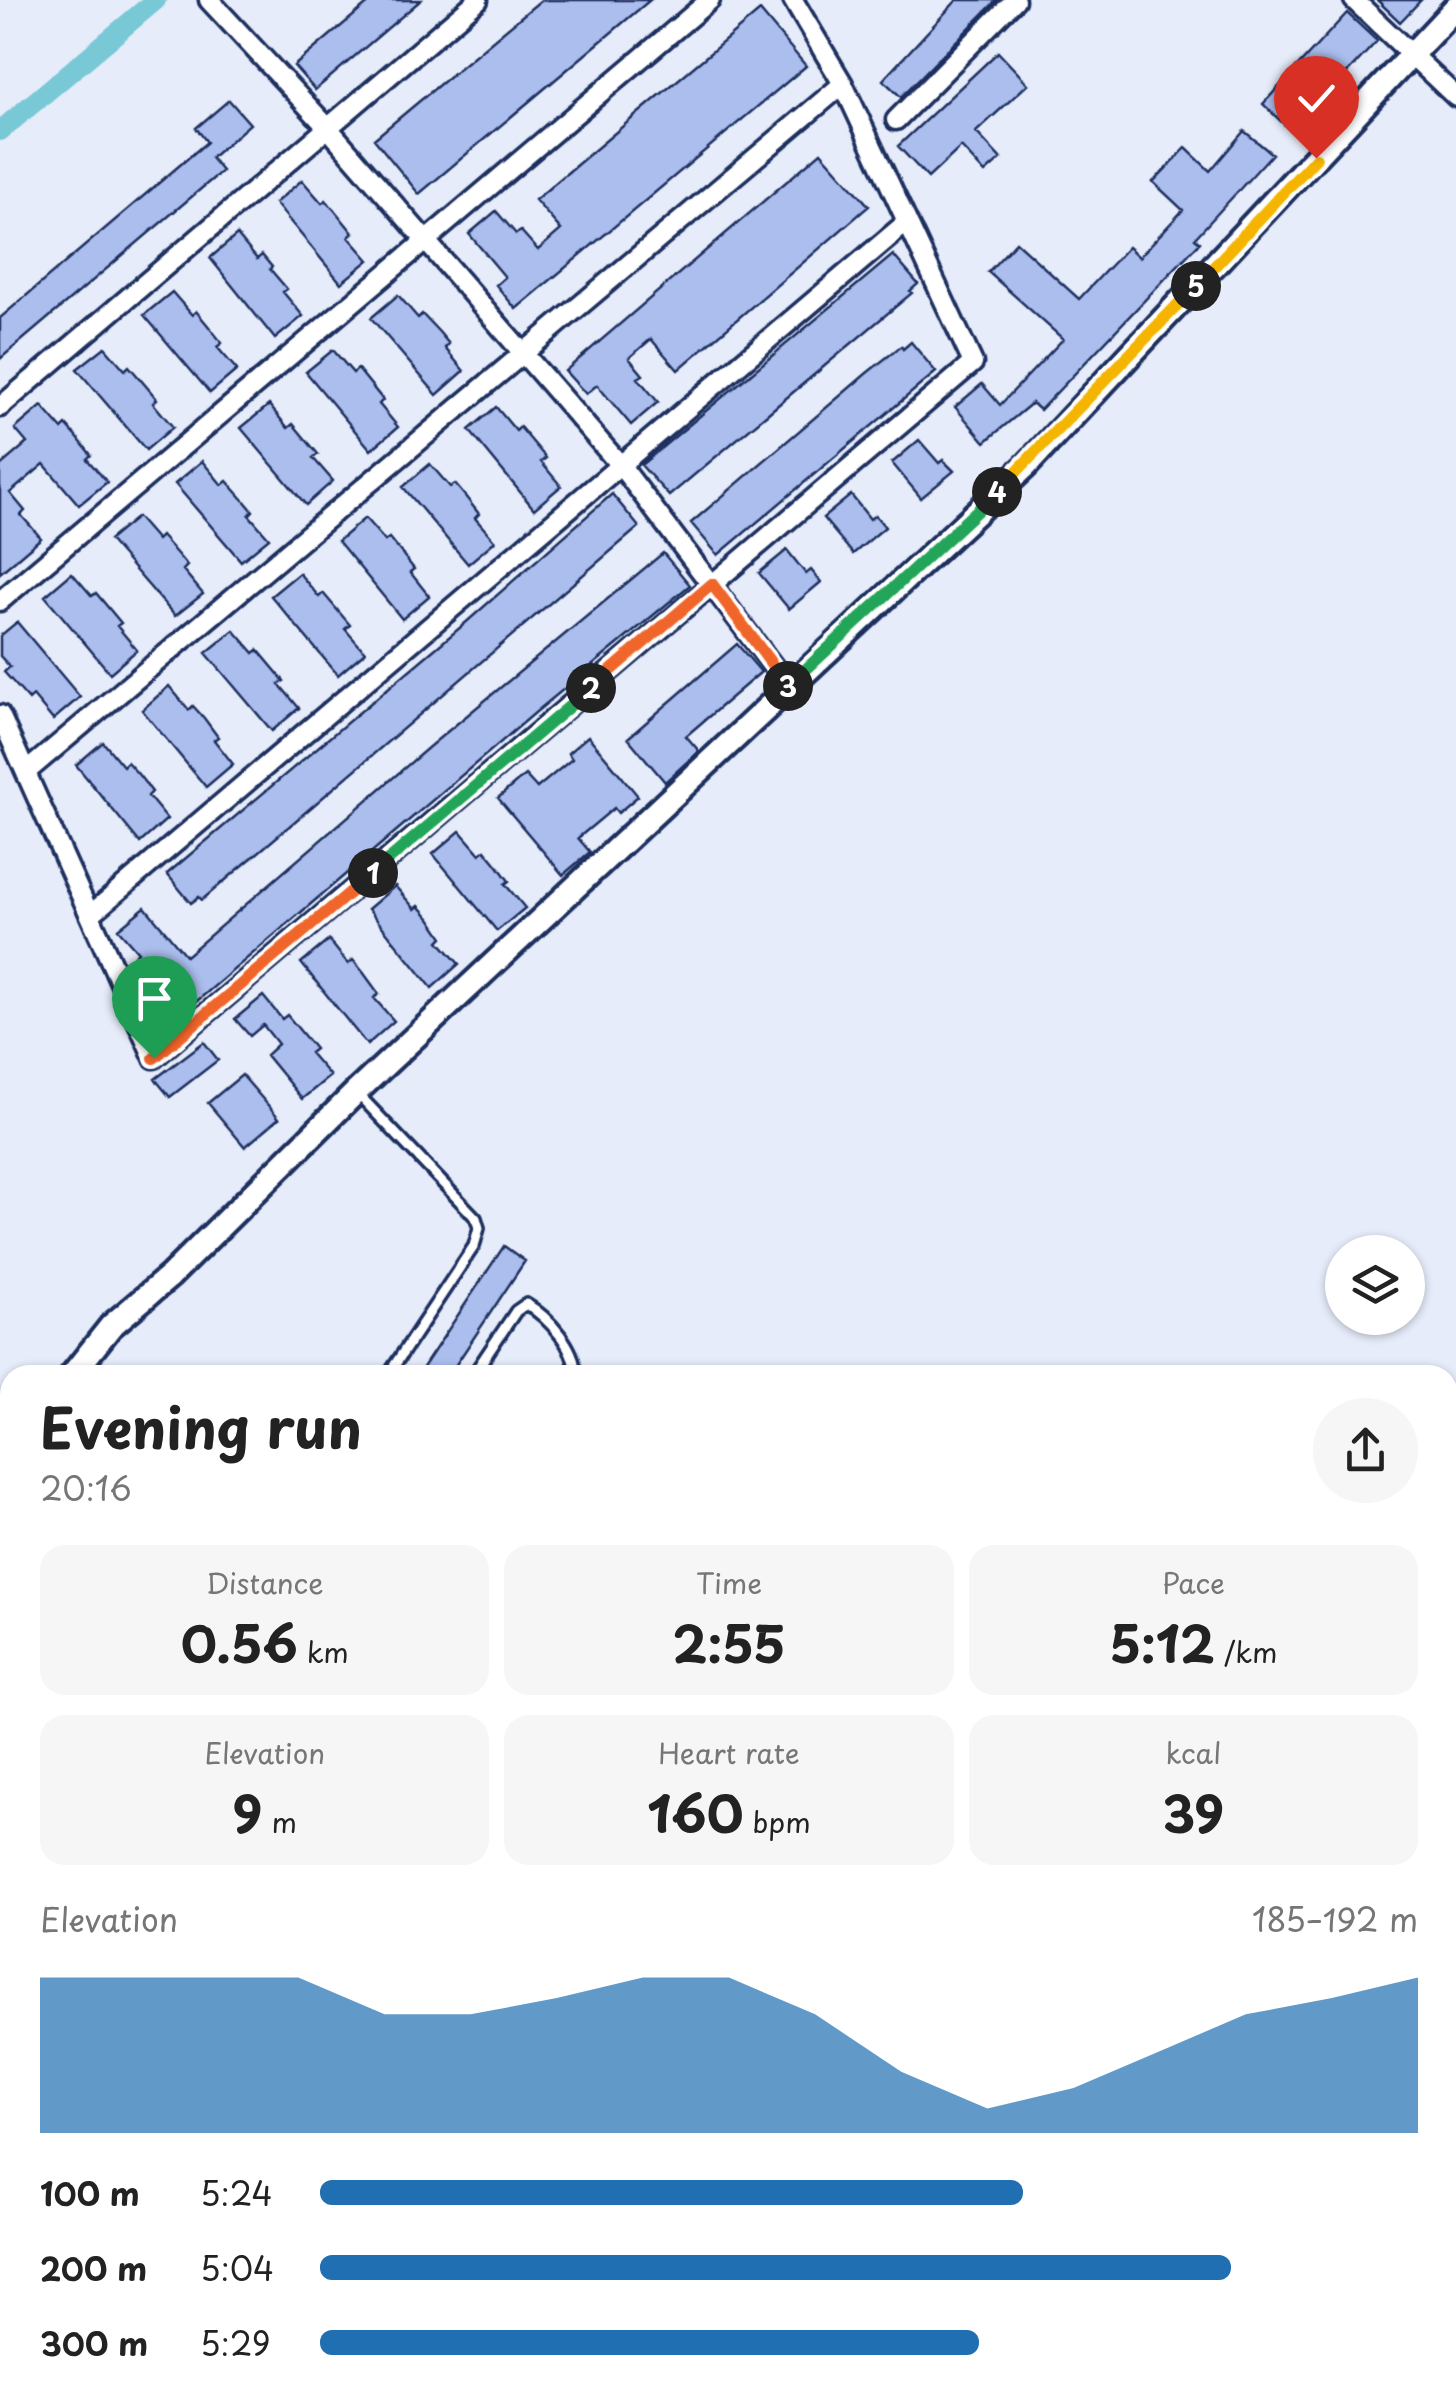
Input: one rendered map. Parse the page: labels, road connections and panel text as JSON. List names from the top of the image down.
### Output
{
  "page": {
    "pins": [
      "5",
      "4",
      "3",
      "2",
      "1"
    ],
    "heading": ["Evening run", "20:16"],
    "stats": [
      ["Distance", "0.56 km"],
      ["Time", "2:55"],
      ["Pace", "5:12 /km"],
      ["Elevation", "9 m"],
      ["Heart rate", "160 bpm"],
      ["kcal", "39"]
    ],
    "chart": ["Elevation", "185–192 m"],
    "list": [
      {
        "name": "100 m",
        "note": "5:24"
      },
      {
        "name": "200 m",
        "note": "5:04"
      },
      {
        "name": "300 m",
        "note": "5:29"
      }
    ]
  }
}
